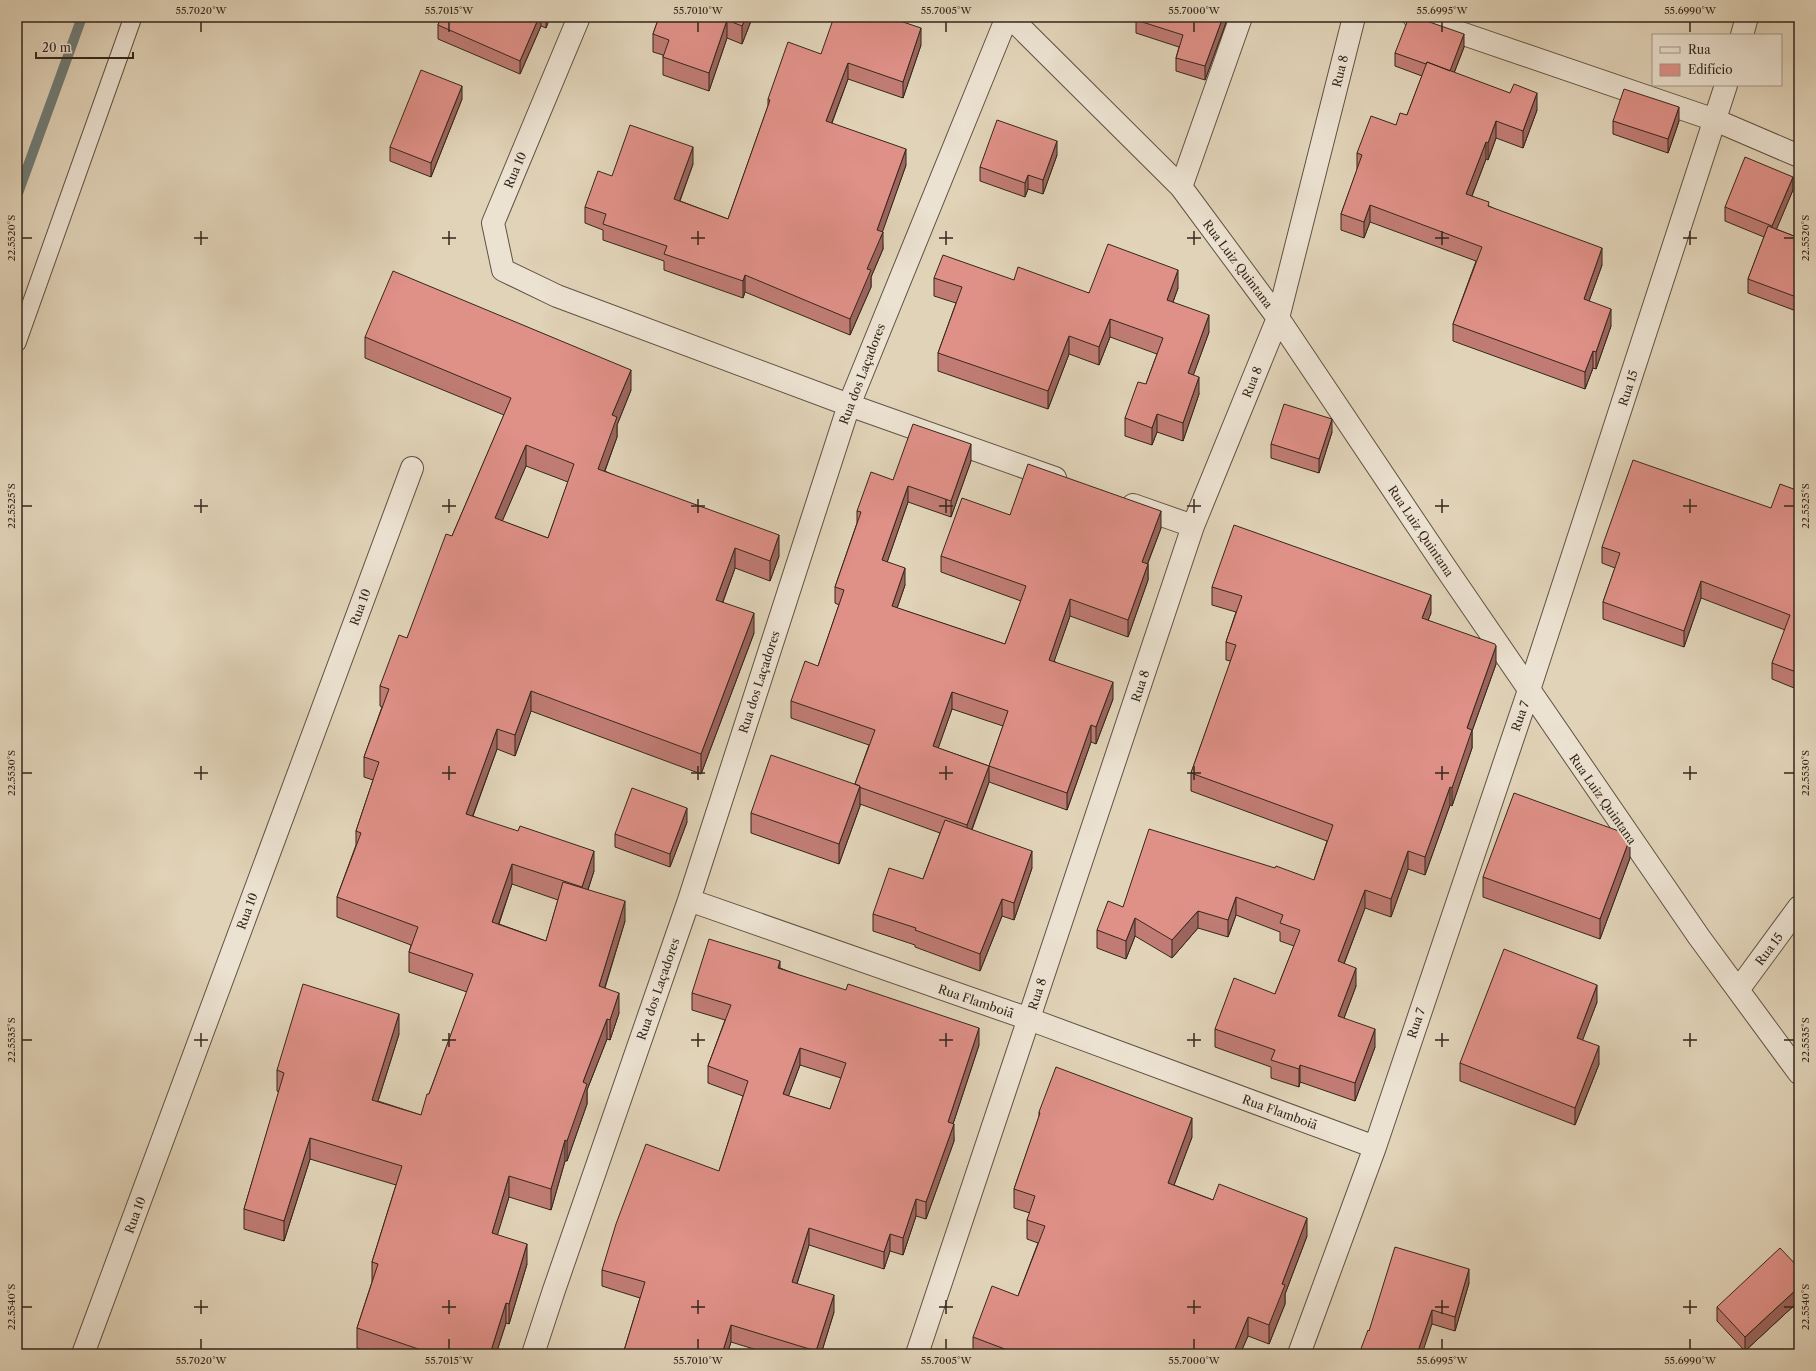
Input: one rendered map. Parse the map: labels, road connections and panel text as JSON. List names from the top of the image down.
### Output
{
  "streets": {
    "street": [
      "Rua 8",
      "Rua 10",
      "Rua Luiz Quintana",
      "Rua dos Laçadores",
      "Rua 15",
      "Rua 7",
      "Rua Flamboiã"
    ]
  },
  "crossings": [
    ["Rua 8", "Rua Luiz Quintana"],
    ["Rua 8", "Rua Flamboiã"],
    ["Rua 10", "Rua dos Laçadores"],
    ["Rua Luiz Quintana", "Rua 15"],
    ["Rua Luiz Quintana", "Rua 7"],
    ["Rua dos Laçadores", "Rua Flamboiã"],
    ["Rua 15", "Rua 7"],
    ["Rua 7", "Rua Flamboiã"]
  ],
  "legend": ["Rua", "Edifício"],
  "scale_bar": "20 m",
  "coordinates": [
    "55.7020°W",
    "55.7015°W",
    "55.7010°W",
    "55.7005°W",
    "55.7000°W",
    "55.6995°W",
    "55.6990°W",
    "22.5520°S",
    "22.5525°S",
    "22.5530°S",
    "22.5535°S",
    "22.5540°S"
  ]
}
